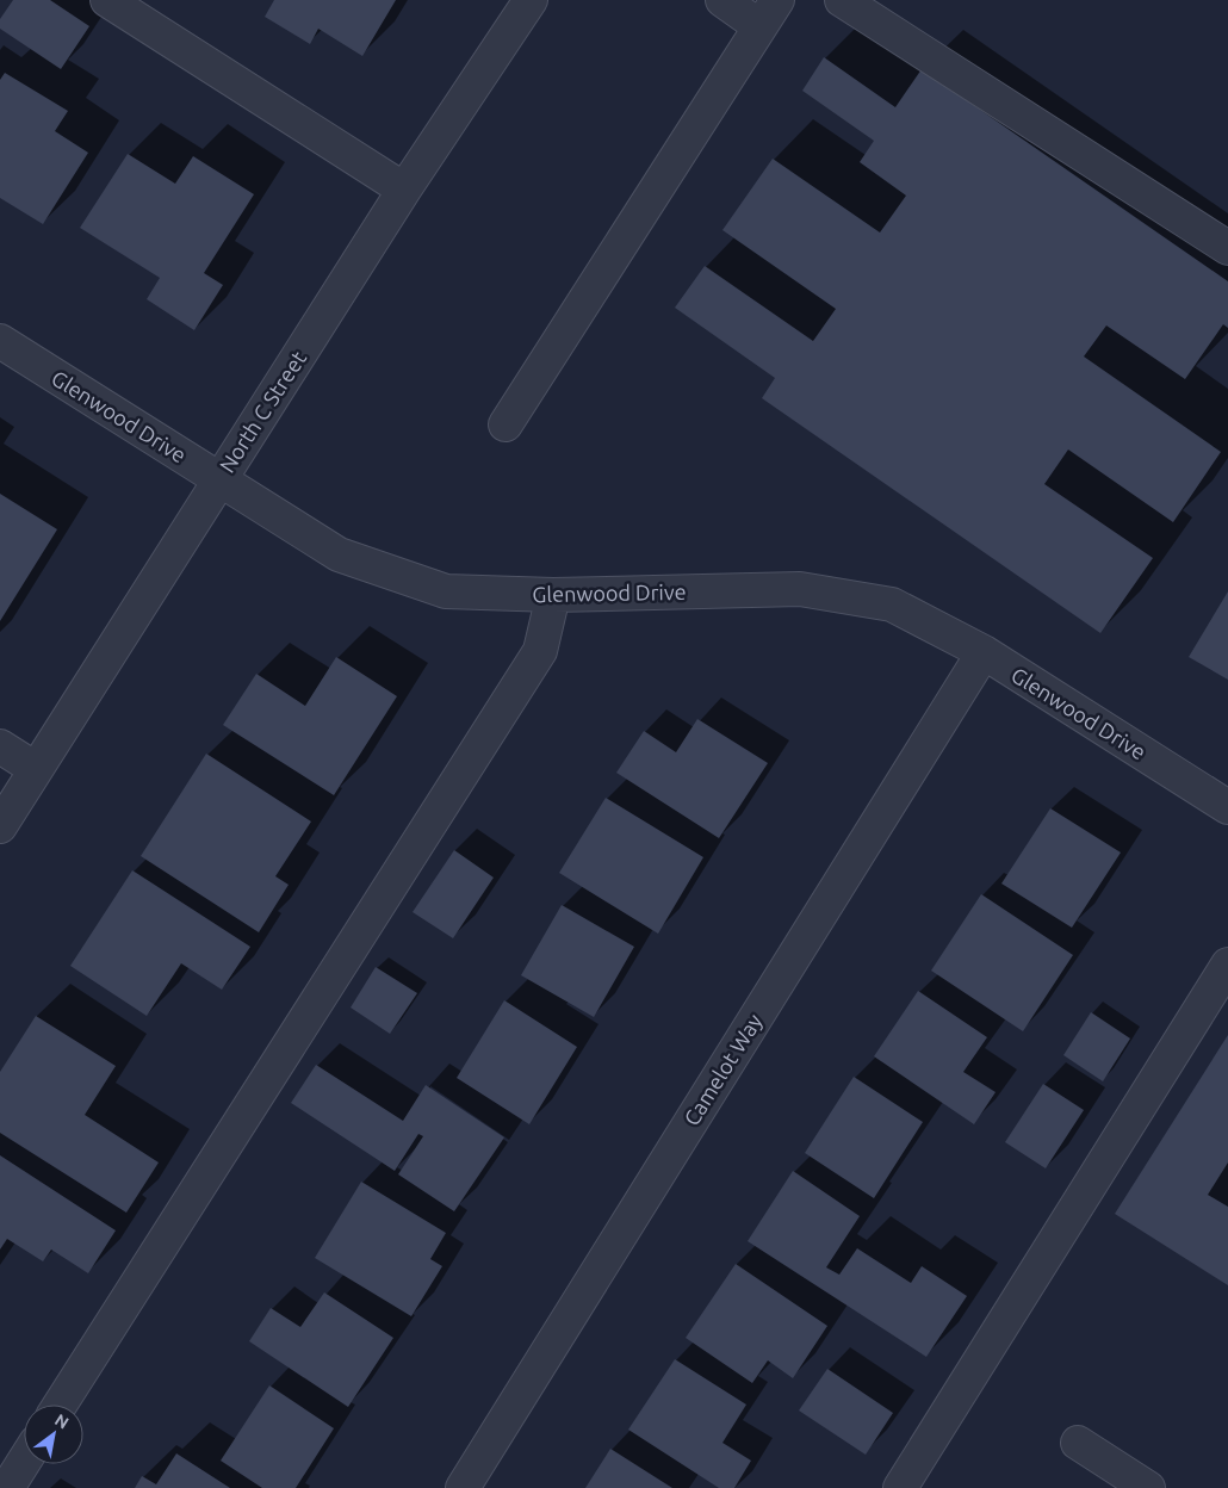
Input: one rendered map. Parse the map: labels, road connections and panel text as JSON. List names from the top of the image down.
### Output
{
  "streets": {
    "street": ["North C Street", "Glenwood Drive", "Camelot Way"]
  },
  "crossings": [
    ["North C Street", "Glenwood Drive"],
    ["Glenwood Drive", "Camelot Way"]
  ],
  "north": "top right"
}
